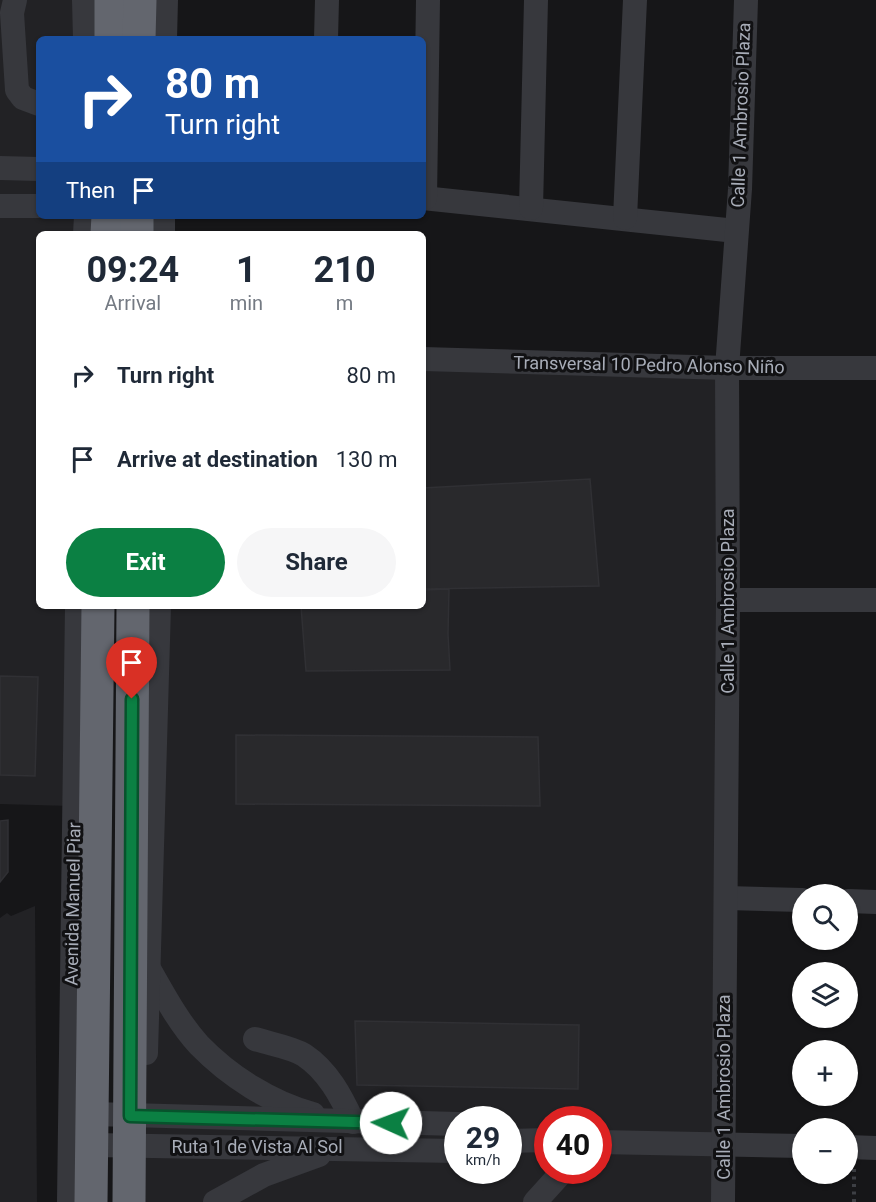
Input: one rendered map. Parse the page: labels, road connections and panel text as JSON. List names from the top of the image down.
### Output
{
  "streets": {
    "highway": ["Avenida Manuel Piar"],
    "street": ["Calle 1 Ambrosio Plaza", "Transversal 10 Pedro Alonso Niño", "Ruta 1 de Vista Al Sol"]
  },
  "crossings": [
    ["Calle 1 Ambrosio Plaza", "Transversal 10 Pedro Alonso Niño"],
    ["Avenida Manuel Piar", "Ruta 1 de Vista Al Sol"]
  ],
  "page": {
    "turn": ["80 m", "Turn right"],
    "then": "Then",
    "eta": [
      "09:24",
      "Arrival",
      "1",
      "min",
      "210",
      "m"
    ],
    "list": [
      {
        "name": "Turn right",
        "value": "80 m"
      },
      {
        "name": "Arrive at destination",
        "value": "130 m"
      }
    ],
    "buttons": ["Exit", "Share"],
    "map_buttons": ["+", "−"],
    "speed": "29 km/h",
    "limit": "40"
  }
}
